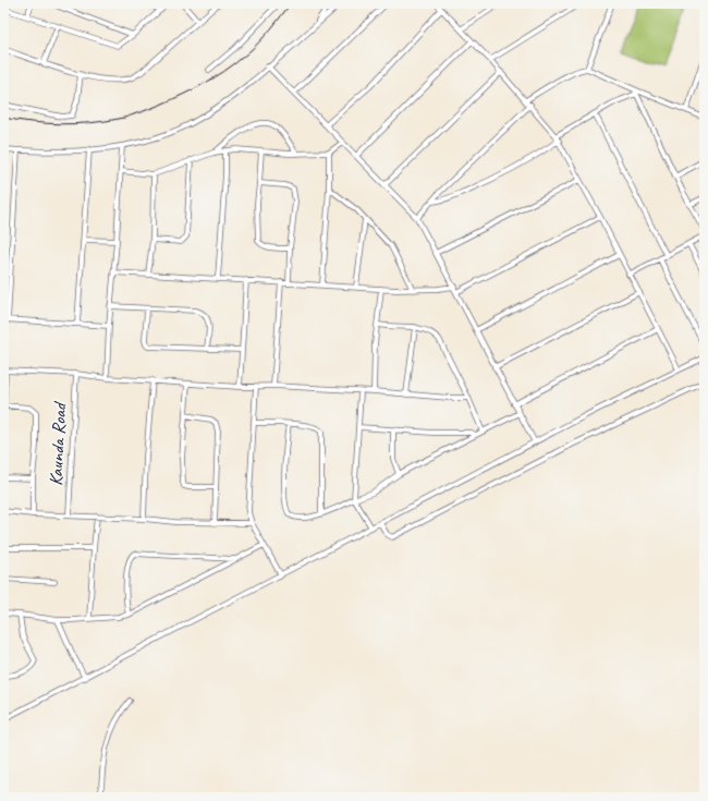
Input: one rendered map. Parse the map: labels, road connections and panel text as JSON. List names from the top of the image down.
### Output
{
  "streets": {
    "street": ["Kaunda Road"]
  }
}
